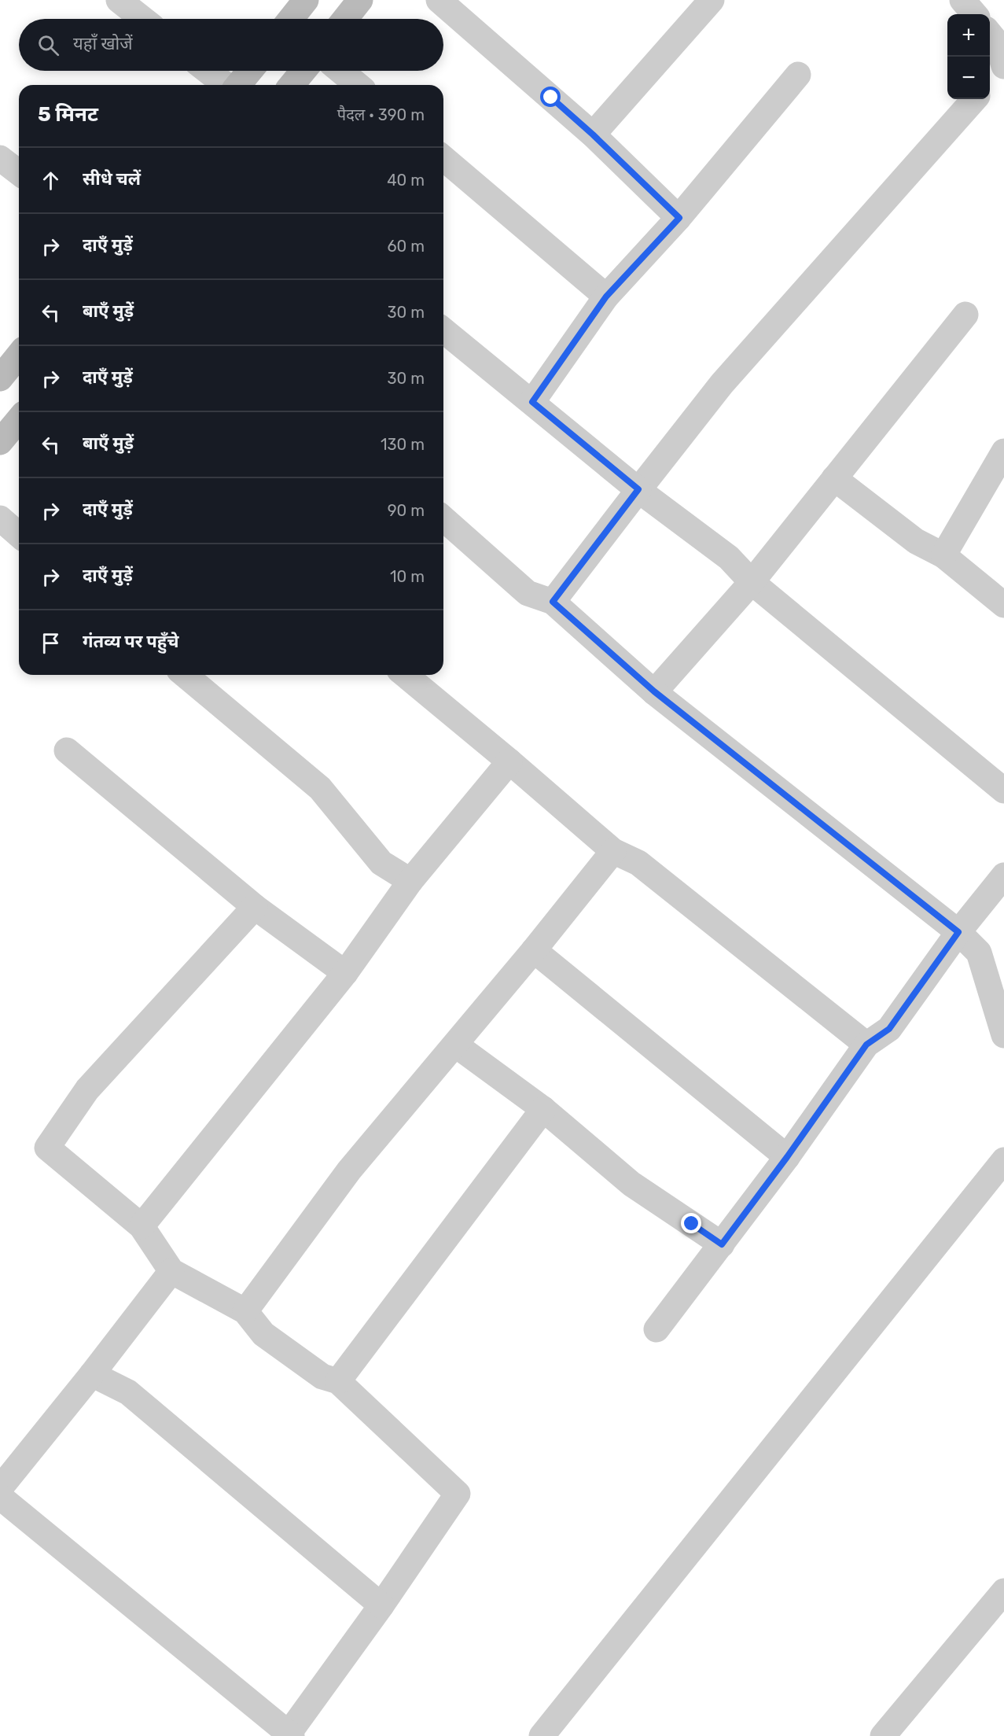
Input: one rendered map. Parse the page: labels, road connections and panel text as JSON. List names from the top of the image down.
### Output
{
  "page": {
    "map_buttons": ["+", "−"],
    "search": "यहाँ खोजें",
    "heading": ["5 मिनट", "पैदल · 390 m"],
    "list": [
      ["सीधे चलें", "40 m"],
      ["दाएँ मुड़ें", "60 m"],
      ["बाएँ मुड़ें", "30 m"],
      ["दाएँ मुड़ें", "30 m"],
      ["बाएँ मुड़ें", "130 m"],
      ["दाएँ मुड़ें", "90 m"],
      ["दाएँ मुड़ें", "10 m"],
      "गंतव्य पर पहुँचे"
    ]
  }
}
